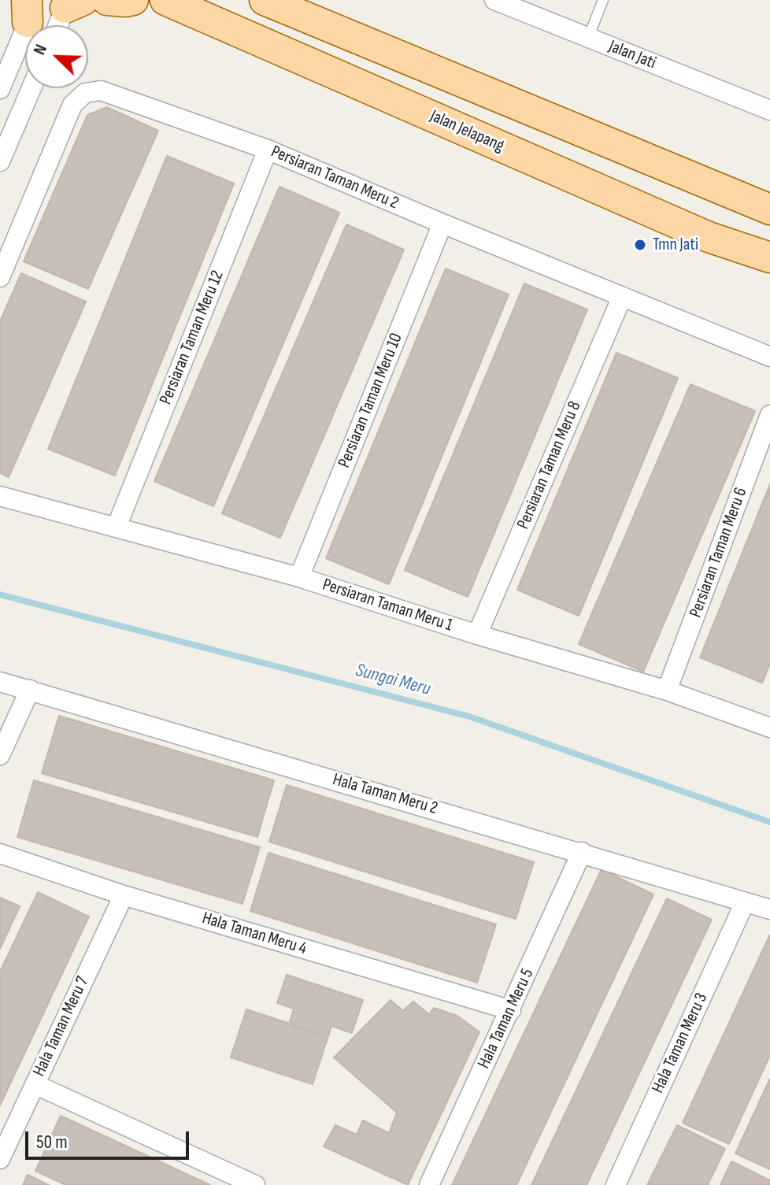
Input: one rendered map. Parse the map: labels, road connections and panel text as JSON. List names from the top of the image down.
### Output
{
  "streets": {
    "main road": ["Jalan Jelapang"],
    "street": [
      "Jalan Jati",
      "Persiaran Taman Meru 2",
      "Persiaran Taman Meru 12",
      "Persiaran Taman Meru 10",
      "Persiaran Taman Meru 8",
      "Persiaran Taman Meru 6",
      "Persiaran Taman Meru 1",
      "Hala Taman Meru 2",
      "Hala Taman Meru 4",
      "Hala Taman Meru 5",
      "Hala Taman Meru 7",
      "Hala Taman Meru 3"
    ]
  },
  "crossings": [
    ["Persiaran Taman Meru 2", "Persiaran Taman Meru 12"],
    ["Persiaran Taman Meru 2", "Persiaran Taman Meru 10"],
    ["Persiaran Taman Meru 2", "Persiaran Taman Meru 8"],
    ["Persiaran Taman Meru 12", "Persiaran Taman Meru 1"],
    ["Persiaran Taman Meru 10", "Persiaran Taman Meru 1"],
    ["Persiaran Taman Meru 8", "Persiaran Taman Meru 1"],
    ["Persiaran Taman Meru 6", "Persiaran Taman Meru 1"],
    ["Hala Taman Meru 2", "Hala Taman Meru 5"],
    ["Hala Taman Meru 2", "Hala Taman Meru 3"],
    ["Hala Taman Meru 4", "Hala Taman Meru 5"],
    ["Hala Taman Meru 4", "Hala Taman Meru 7"]
  ],
  "water": ["Sungai Meru"],
  "places": ["Tmn Jati"],
  "scale_bar": "50 m",
  "north": "top left"
}
